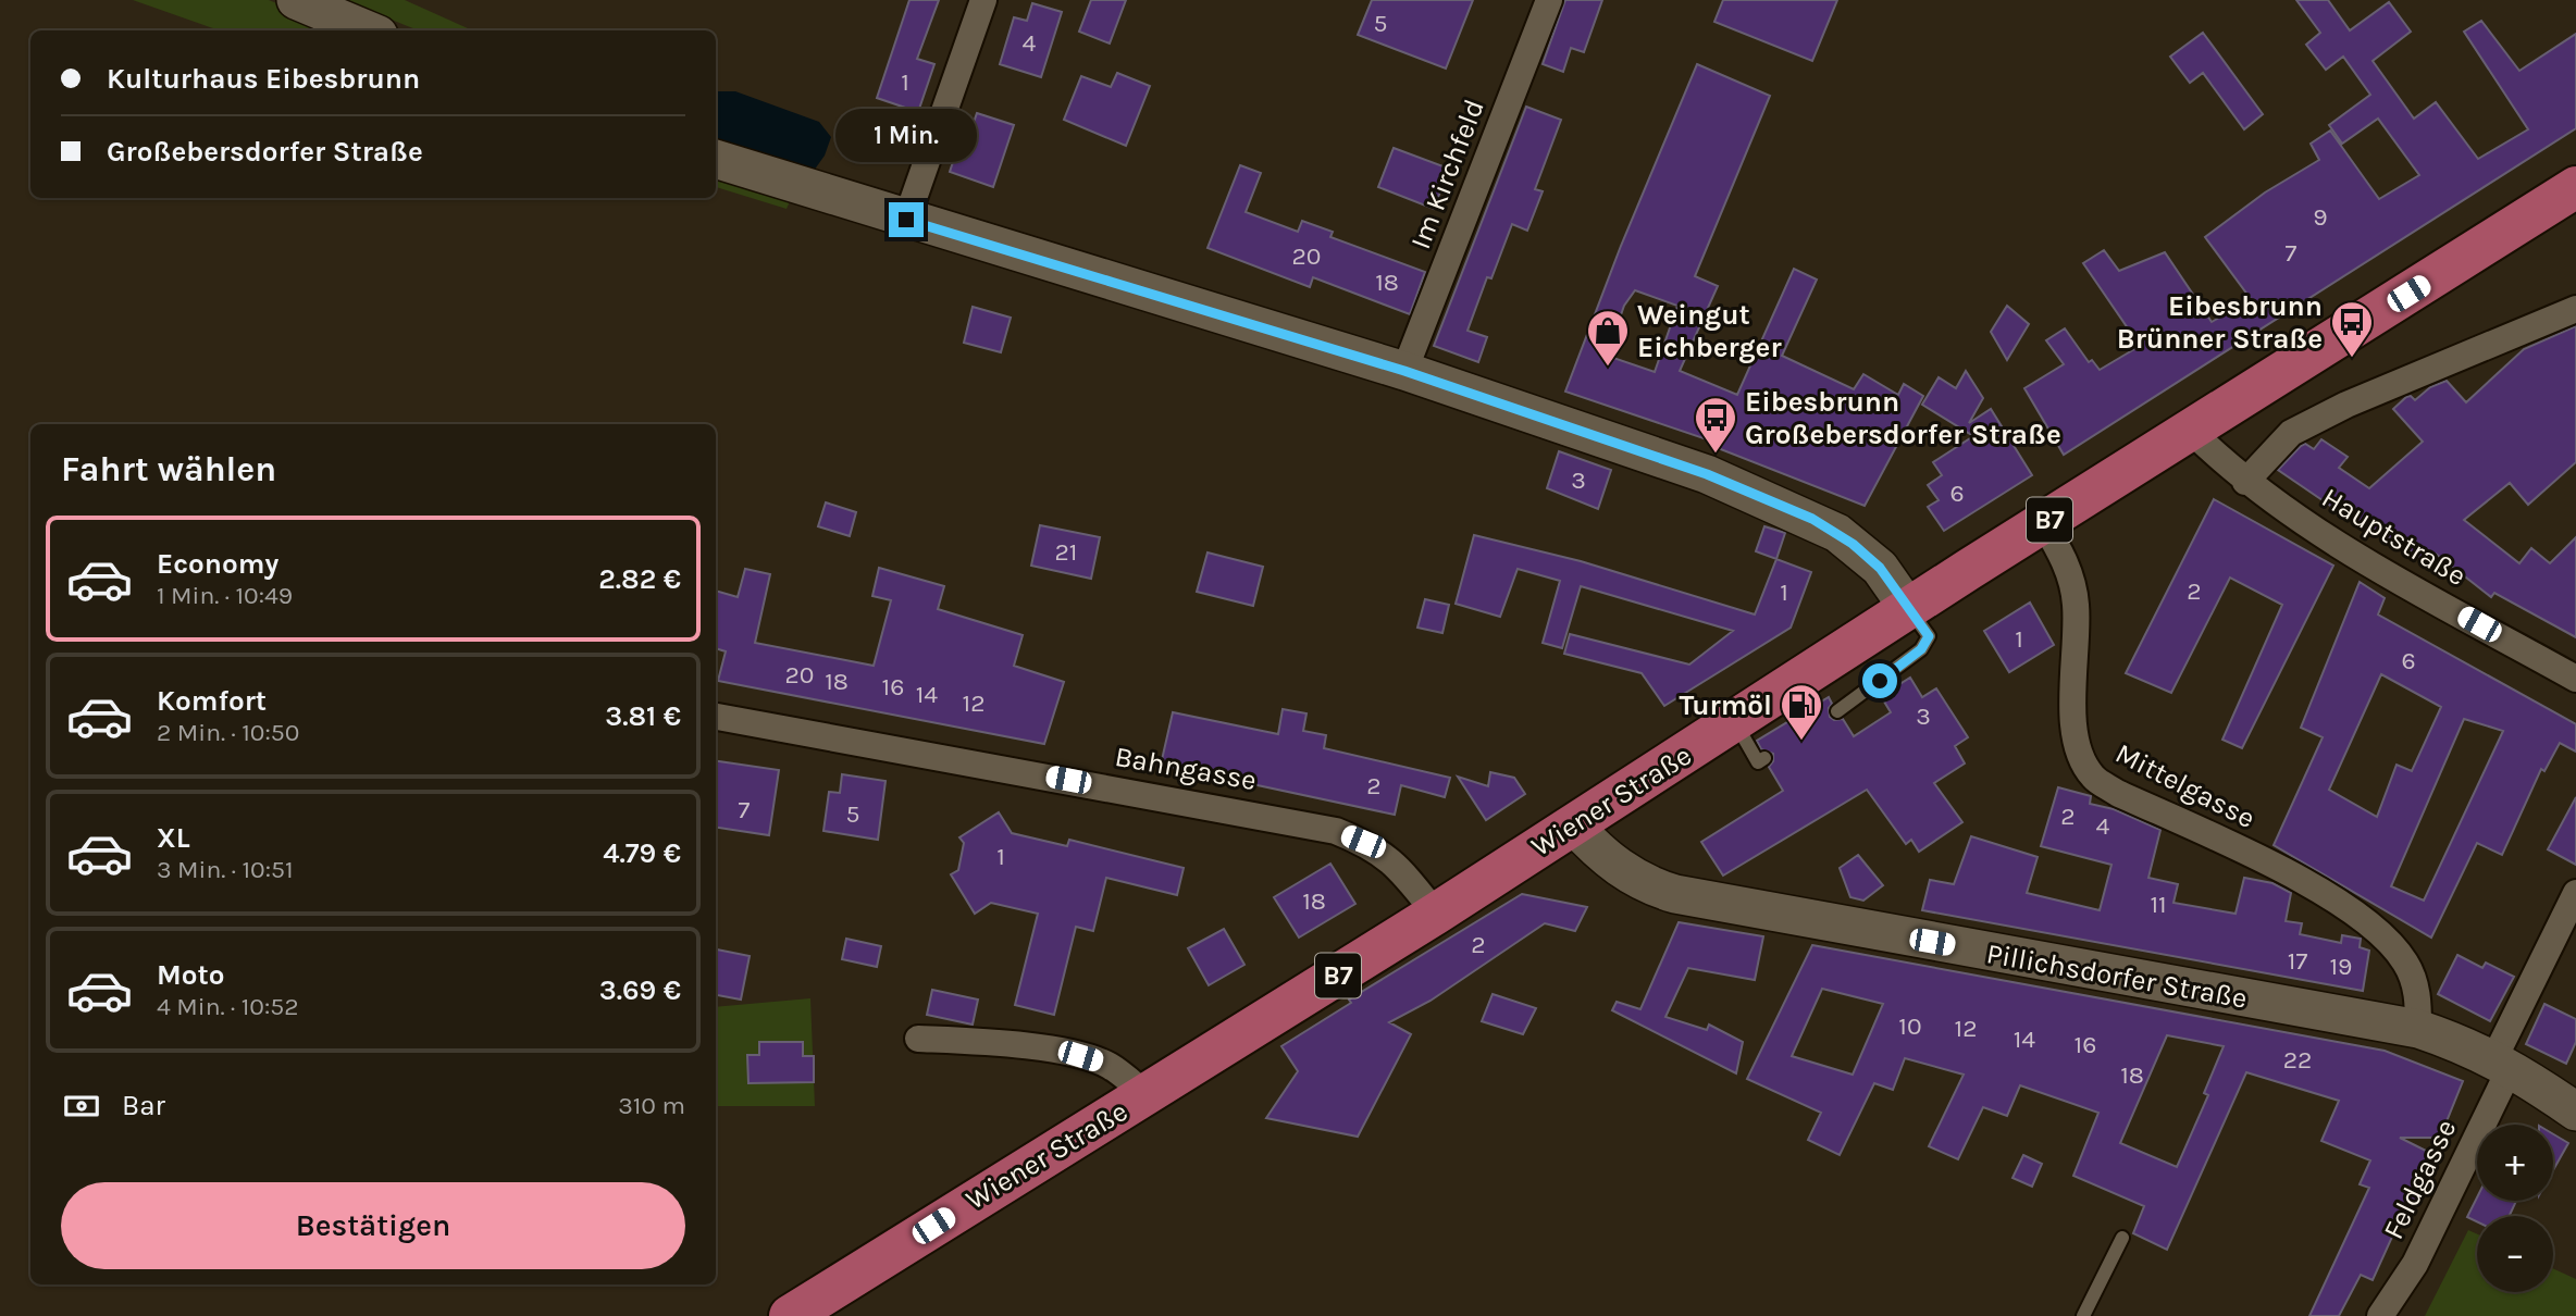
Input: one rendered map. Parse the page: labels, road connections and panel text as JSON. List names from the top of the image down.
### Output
{
  "streets": {
    "main road": ["B7", "Wiener Straße"],
    "street": [
      "Im Kirchfeld",
      "Hauptstraße",
      "Bahngasse",
      "Mittelgasse",
      "Pillichsdorfer Straße",
      "Feldgasse"
    ]
  },
  "crossings": [
    ["B7", "Hauptstraße"],
    ["B7", "Wiener Straße"],
    ["Hauptstraße", "Wiener Straße"],
    ["Bahngasse", "Wiener Straße"],
    ["Mittelgasse", "Wiener Straße"],
    ["Mittelgasse", "Pillichsdorfer Straße"],
    ["Wiener Straße", "Pillichsdorfer Straße"],
    ["Pillichsdorfer Straße", "Feldgasse"]
  ],
  "places": {
    "bus stop": ["Eibesbrunn Brünner Straße", "Eibesbrunn Großebersdorfer Straße"],
    "shop": ["Weingut Eichberger"],
    "fuel station": ["Turmöl"]
  },
  "house_numbers": [
    "5",
    "4",
    "1",
    "9",
    "7",
    "20",
    "18",
    "3",
    "6",
    "21",
    "2",
    "1",
    "1",
    "6",
    "20",
    "18",
    "16",
    "14",
    "12",
    "3",
    "2",
    "7",
    "5",
    "2",
    "4",
    "1",
    "18",
    "11",
    "2",
    "17",
    "19",
    "10",
    "12",
    "14",
    "16",
    "22",
    "18"
  ],
  "page": {
    "banner": ["Kulturhaus Eibesbrunn", "Großebersdorfer Straße"],
    "bubble": "1 Min.",
    "heading": "Fahrt wählen",
    "list": [
      {
        "name": "Economy",
        "note": "1 Min. · 10:49",
        "value": "2.82 €"
      },
      {
        "name": "Komfort",
        "note": "2 Min. · 10:50",
        "value": "3.81 €"
      },
      {
        "name": "XL",
        "note": "3 Min. · 10:51",
        "value": "4.79 €"
      },
      {
        "name": "Moto",
        "note": "4 Min. · 10:52",
        "value": "3.69 €"
      }
    ],
    "pay": ["Bar", "310 m"],
    "map_buttons": ["+", "−"],
    "buttons": "Bestätigen"
  }
}
